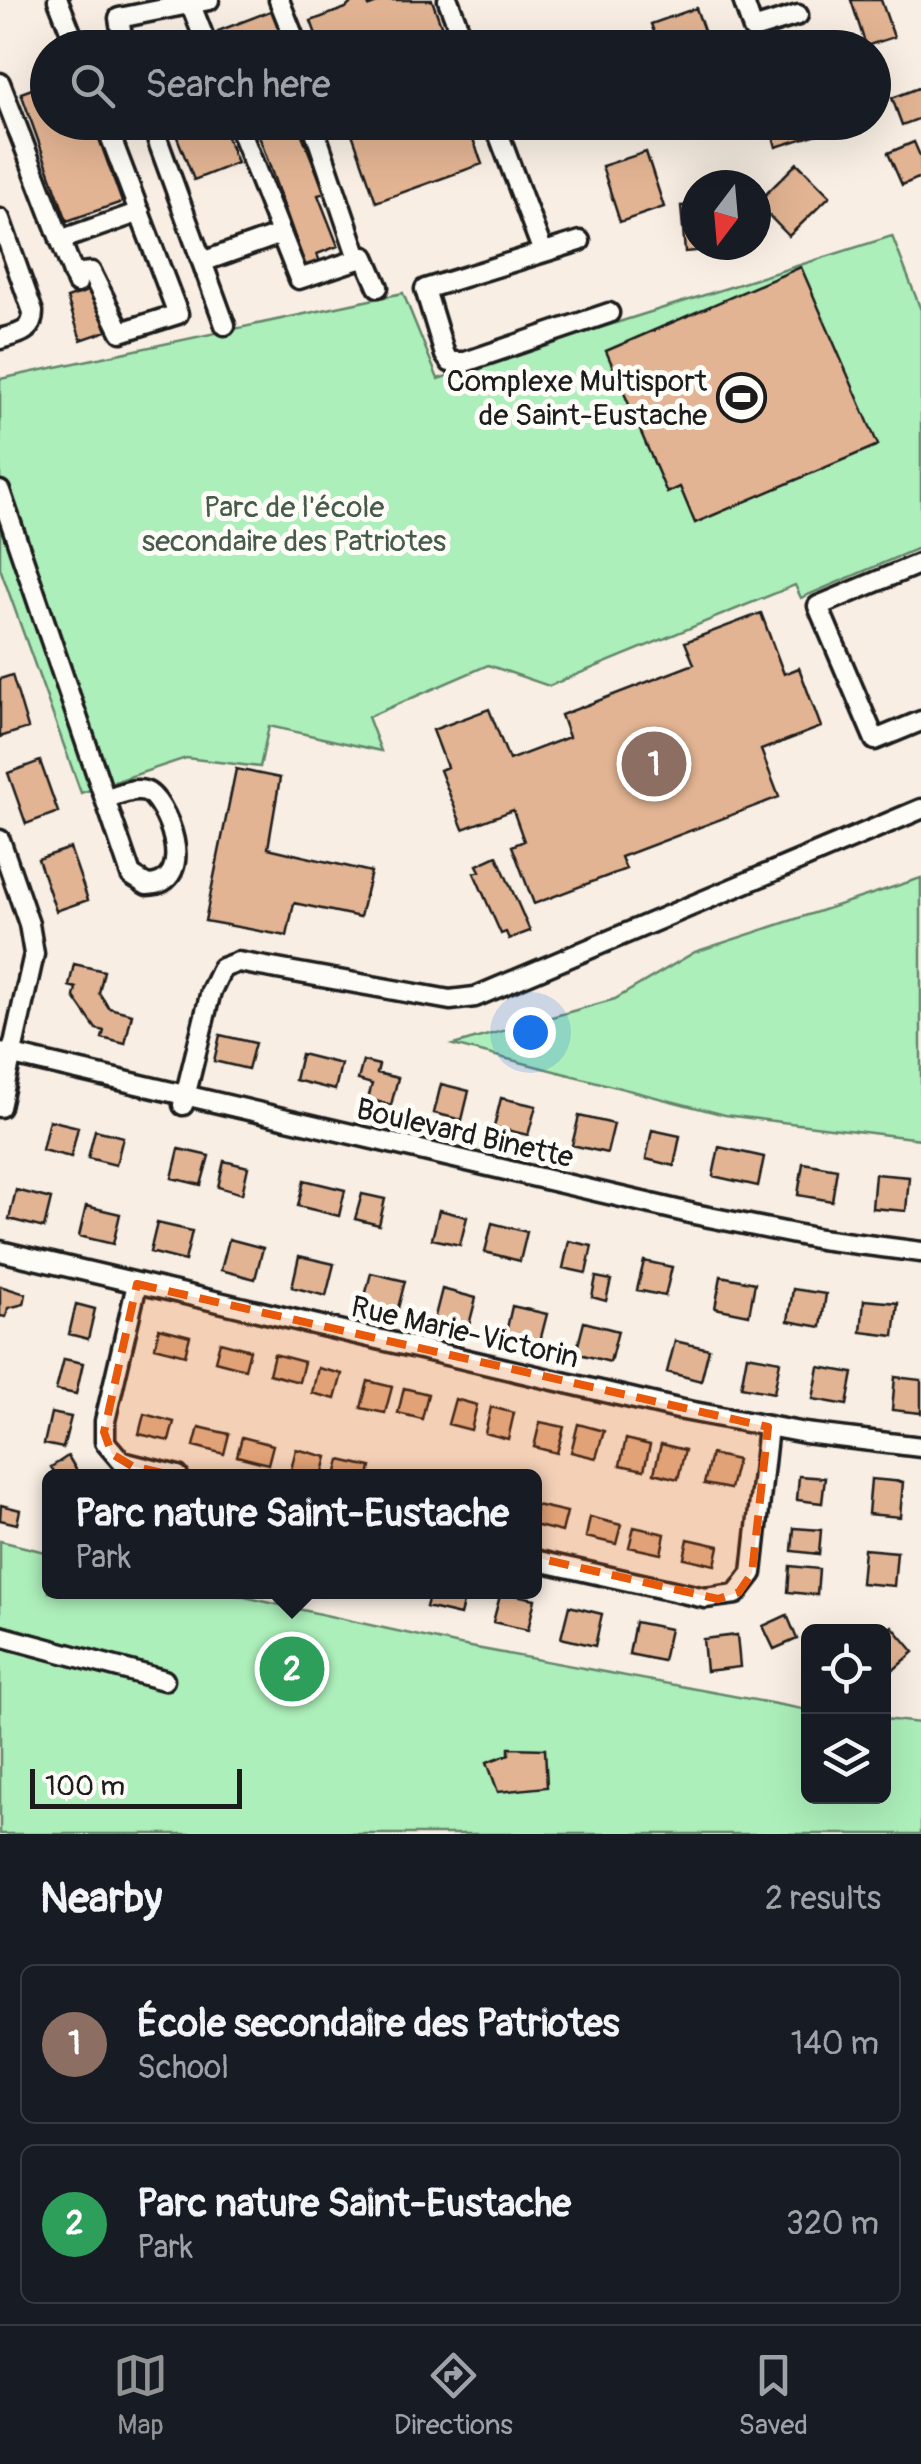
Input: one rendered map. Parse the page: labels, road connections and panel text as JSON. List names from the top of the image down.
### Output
{
  "streets": {
    "street": ["Boulevard Binette", "Rue Marie-Victorin"]
  },
  "parks": ["Parc de l'école secondaire des Patriotes"],
  "places": {
    "sports": ["Complexe Multisport de Saint-Eustache"]
  },
  "scale_bar": "100 m",
  "north": "bottom",
  "page": {
    "search": "Search here",
    "pins": ["1", "2"],
    "popup": ["Parc nature Saint-Eustache", "Park"],
    "scale": "100 m",
    "heading": ["Nearby", "2 results"],
    "list": [
      {
        "mark": "1",
        "name": "École secondaire des Patriotes",
        "note": "School",
        "value": "140 m"
      },
      {
        "mark": "2",
        "name": "Parc nature Saint-Eustache",
        "note": "Park",
        "value": "320 m"
      }
    ],
    "nav": ["Map", "Directions", "Saved"]
  }
}
